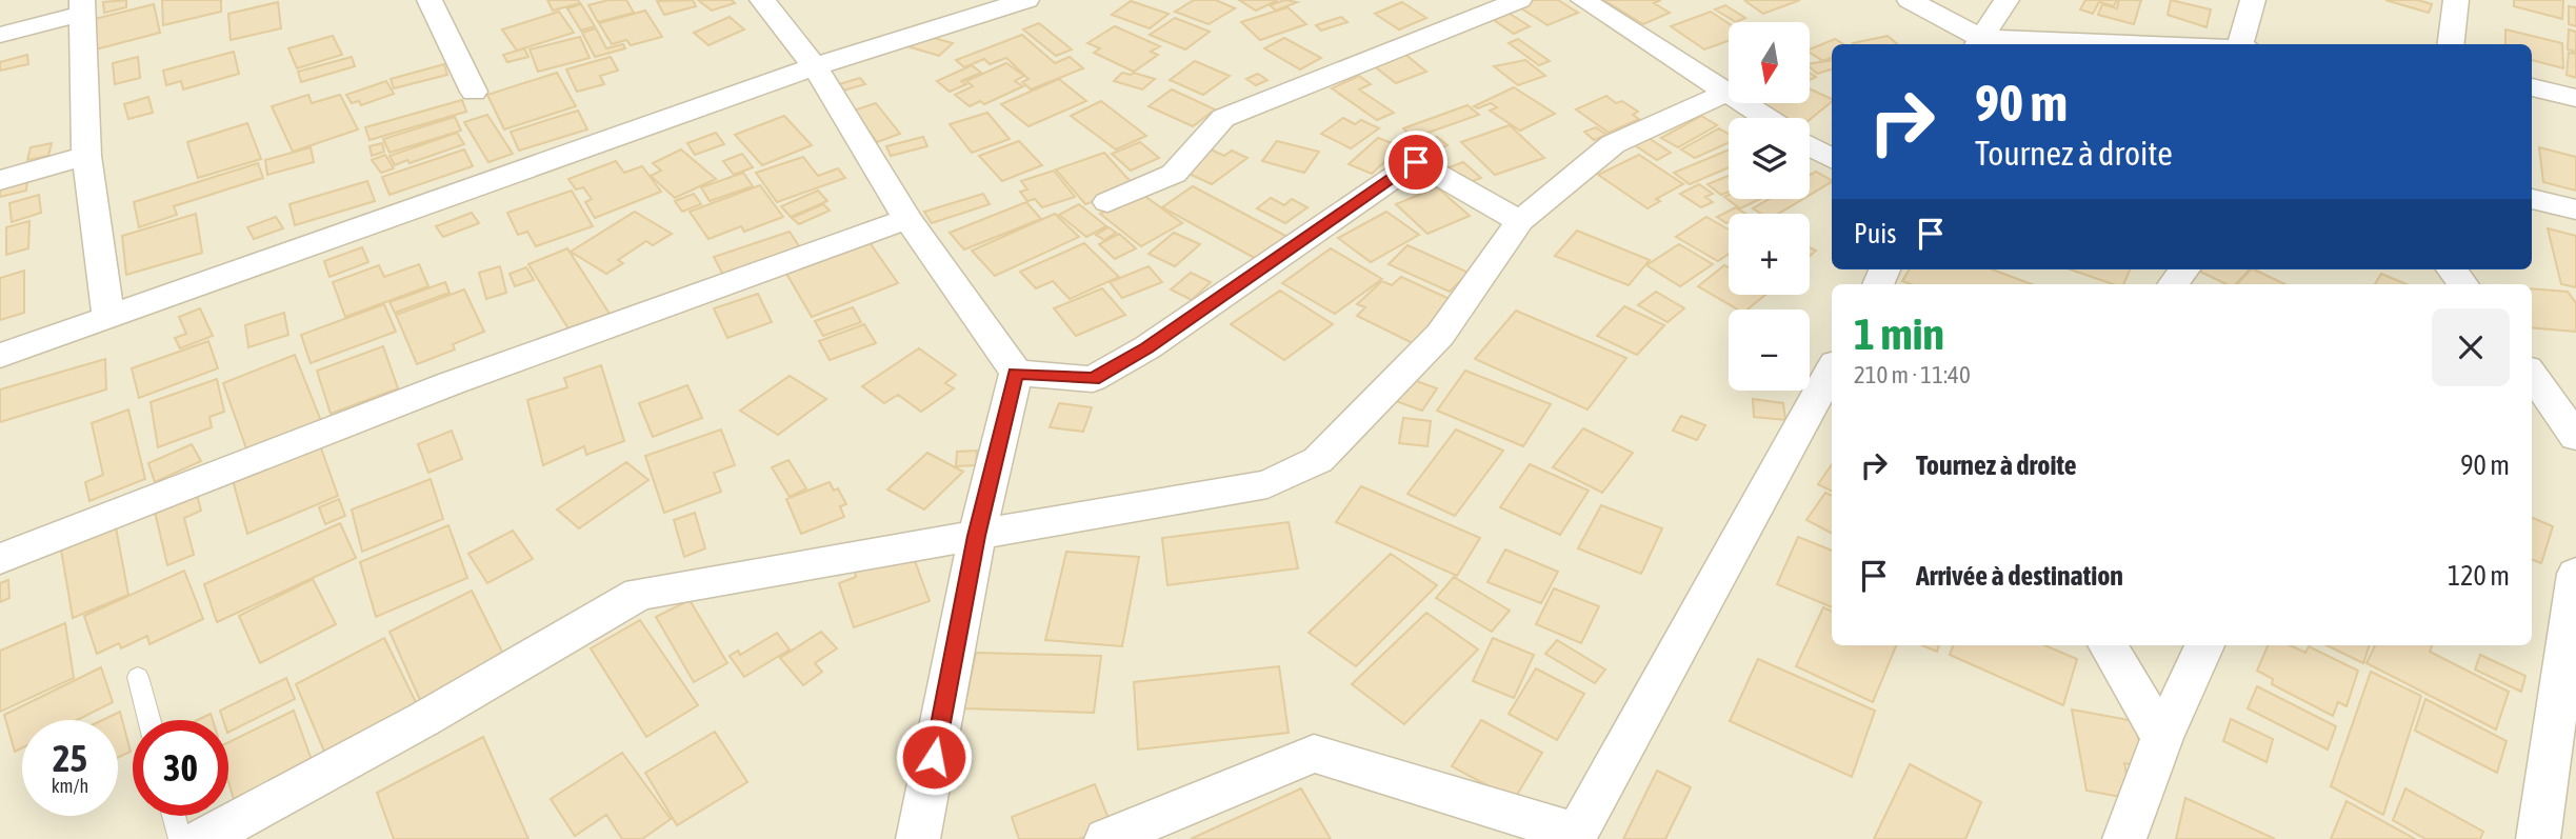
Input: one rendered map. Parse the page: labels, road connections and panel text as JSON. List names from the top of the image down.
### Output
{
  "north": "bottom",
  "page": {
    "map_buttons": ["+", "−"],
    "turn": ["90 m", "Tournez à droite"],
    "then": "Puis",
    "heading": ["1 min", "210 m · 11:40"],
    "list": [
      {
        "name": "Tournez à droite",
        "value": "90 m"
      },
      {
        "name": "Arrivée à destination",
        "value": "120 m"
      }
    ],
    "speed": "25 km/h",
    "limit": "30"
  }
}
